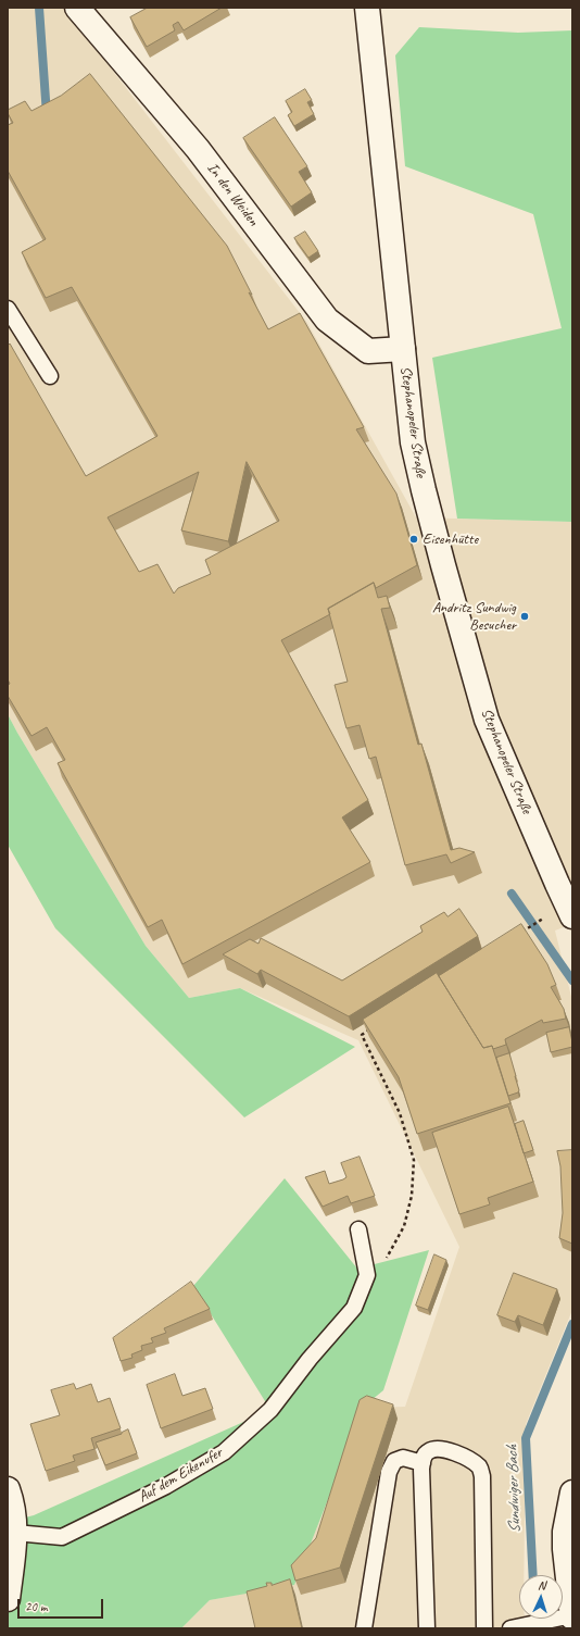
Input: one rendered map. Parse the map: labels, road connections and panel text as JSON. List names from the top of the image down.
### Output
{
  "streets": {
    "street": ["In den Weiden", "Stephanopeler Straße"],
    "lane": ["Auf dem Eikenufer"]
  },
  "crossings": [
    ["In den Weiden", "Stephanopeler Straße"]
  ],
  "water": ["Sundwiger Bach"],
  "places": ["Eisenhütte", "Andritz Sundwig Besucher"],
  "scale_bar": "20 m",
  "north": "top"
}
